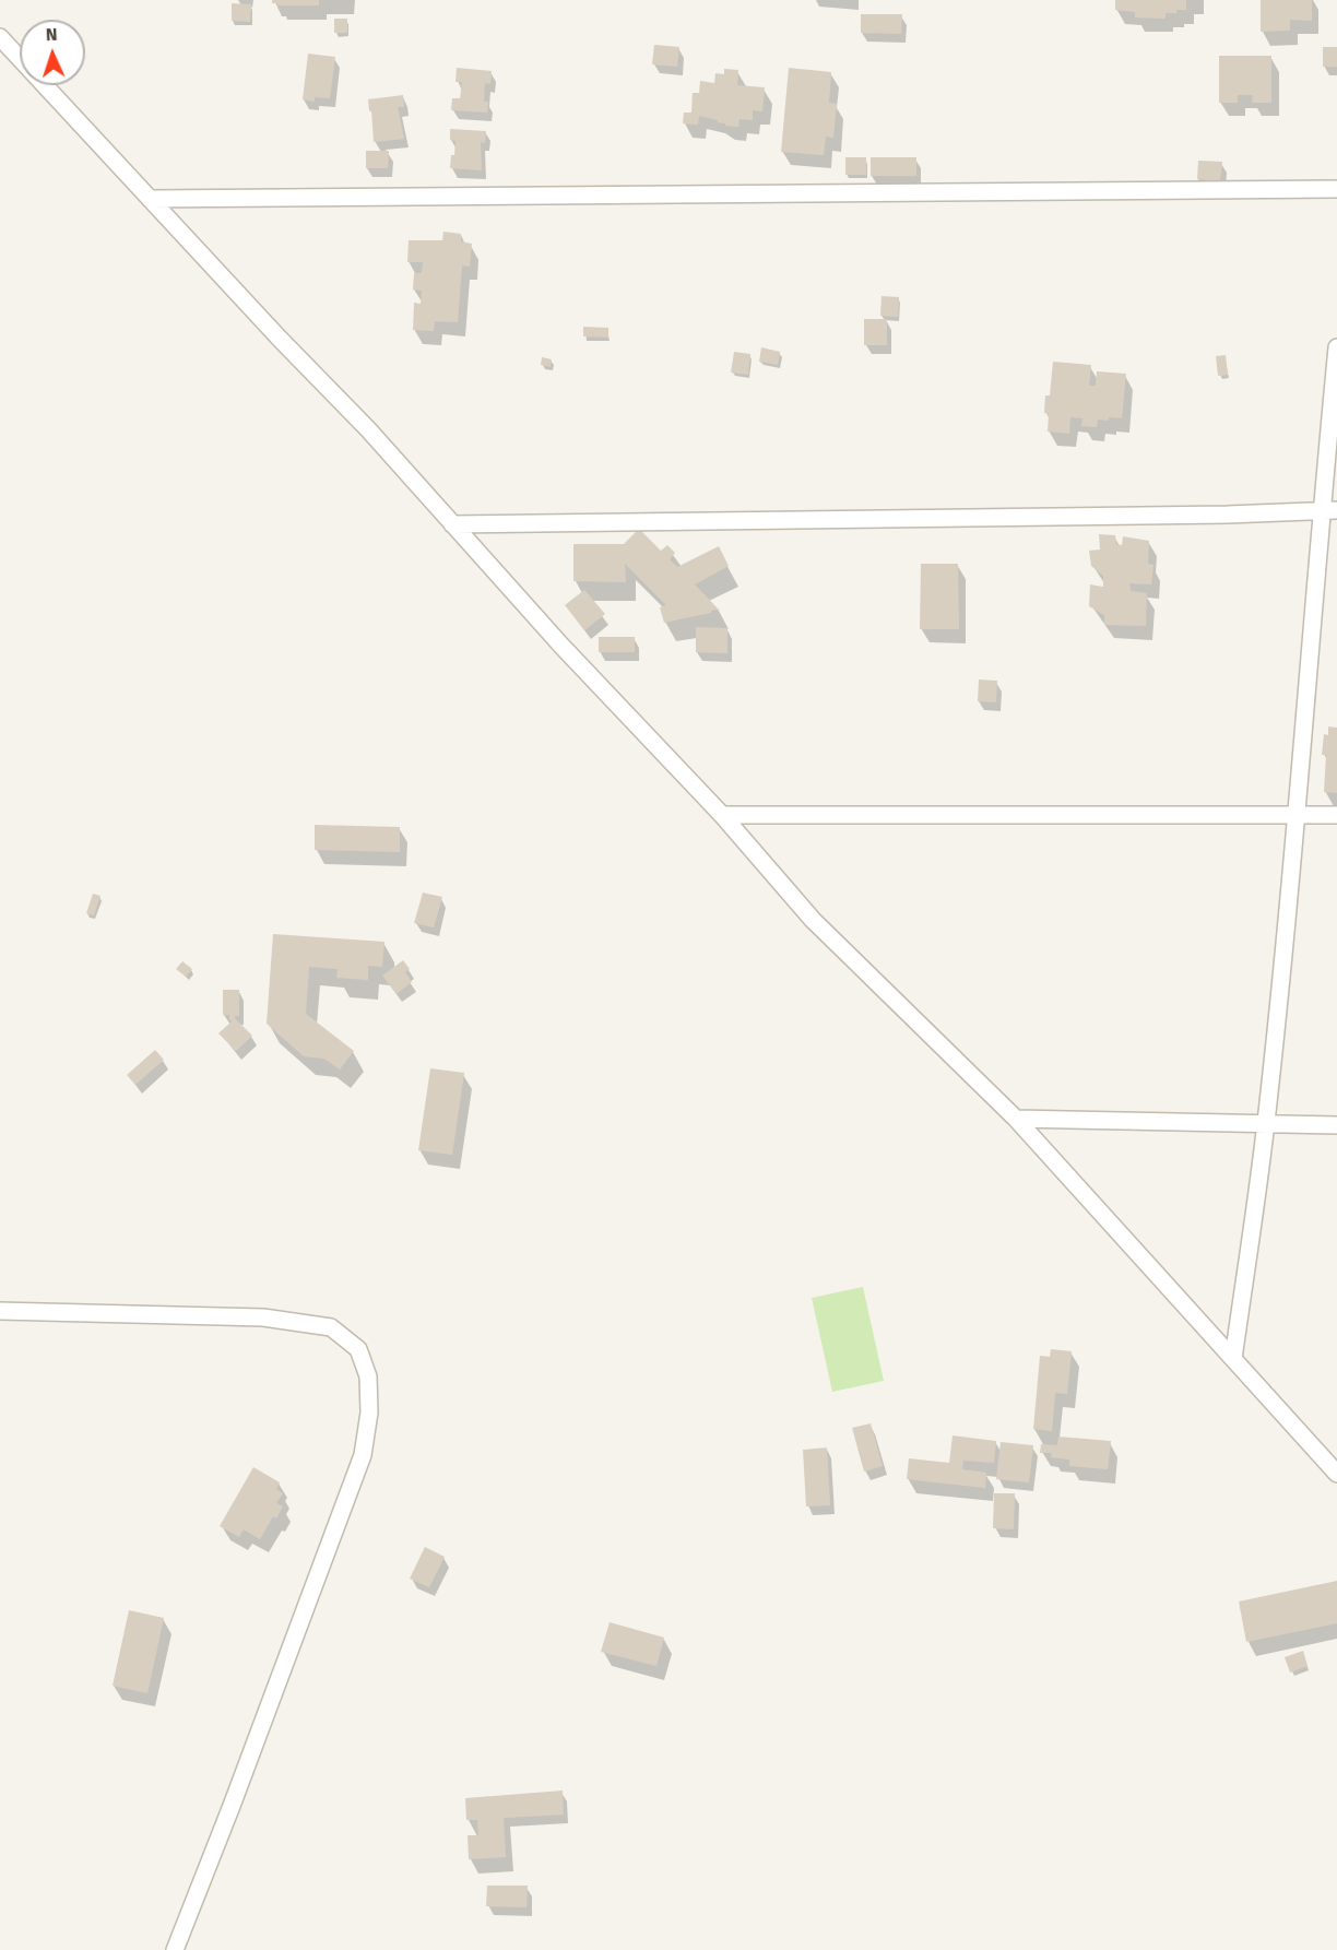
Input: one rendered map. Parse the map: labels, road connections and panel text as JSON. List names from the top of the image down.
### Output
{
  "north": "top"
}
